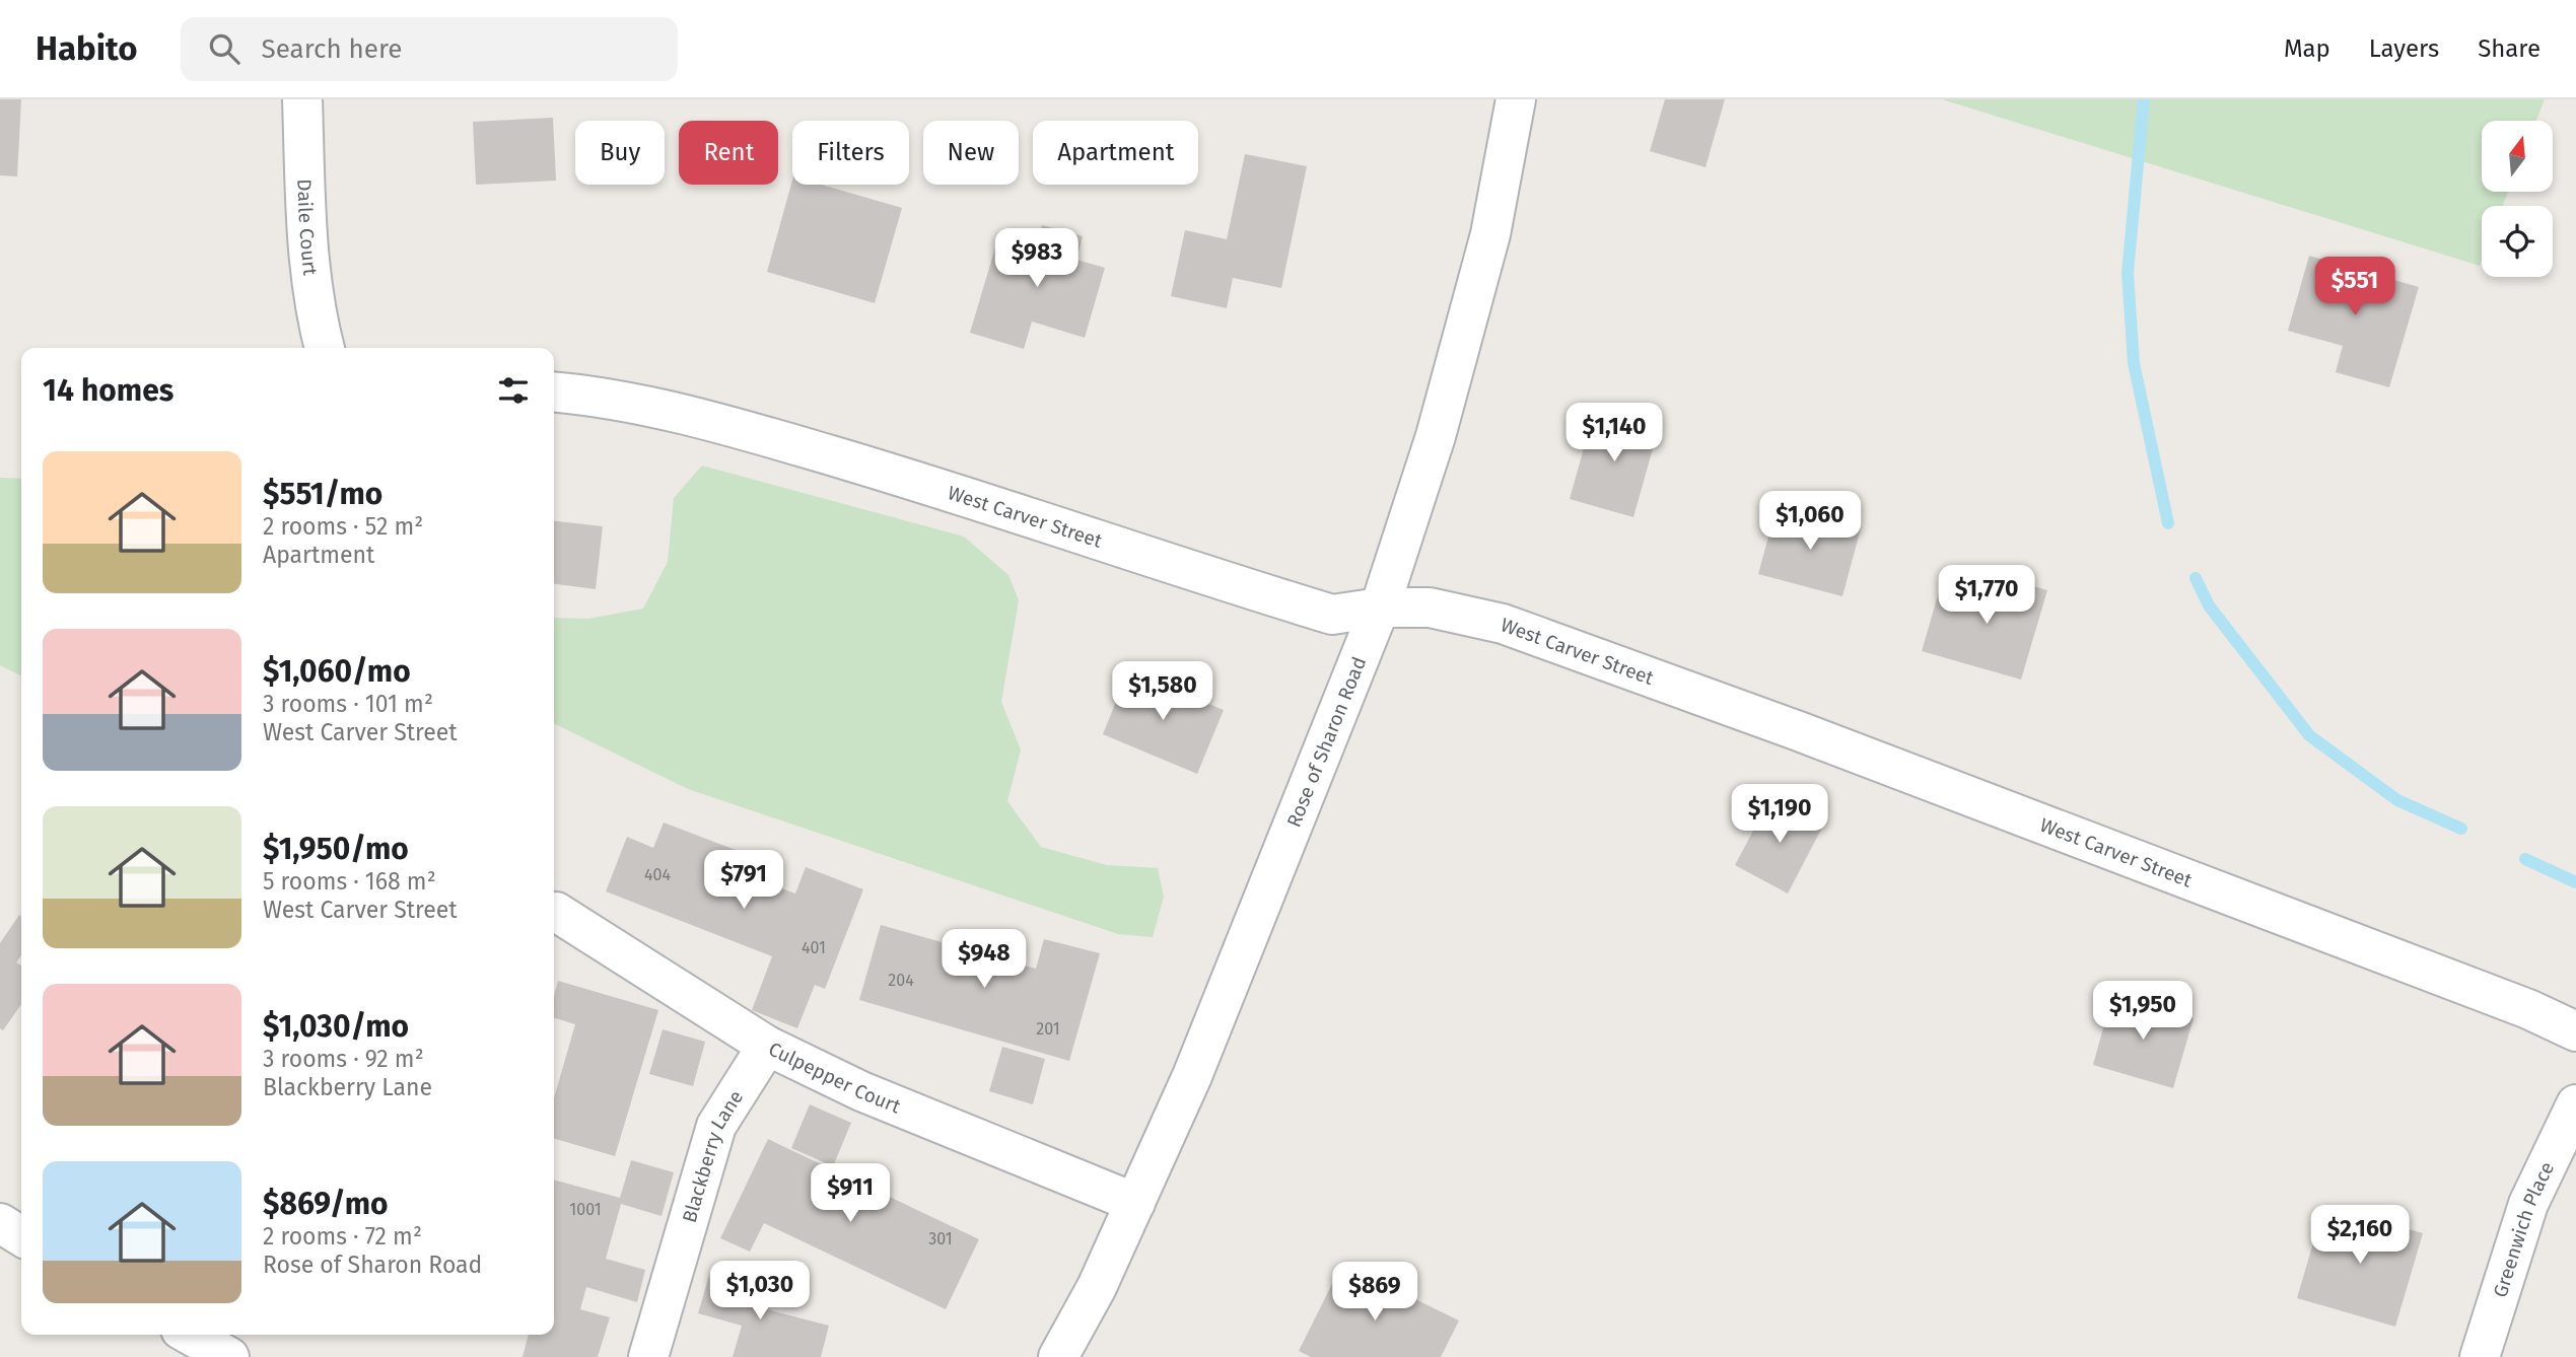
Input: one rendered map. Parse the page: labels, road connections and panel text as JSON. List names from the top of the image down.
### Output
{
  "streets": {
    "street": [
      "Daile Court",
      "West Carver Street",
      "Rose of Sharon Road",
      "Culpepper Court",
      "Blackberry Lane",
      "Greenwich Place"
    ]
  },
  "crossings": [
    ["West Carver Street", "Rose of Sharon Road"],
    ["Rose of Sharon Road", "Culpepper Court"],
    ["Culpepper Court", "Blackberry Lane"]
  ],
  "house_numbers": [
    "404",
    "401",
    "204",
    "201",
    "1001",
    "301"
  ],
  "north": "top",
  "page": {
    "header": "Habito",
    "search": "Search here",
    "nav": ["Map", "Layers", "Share"],
    "chip": [
      "Buy",
      "Rent",
      "Filters",
      "New",
      "Apartment"
    ],
    "price": [
      "$983",
      "$551",
      "$1,140",
      "$1,060",
      "$1,770",
      "$1,580",
      "$1,190",
      "$791",
      "$948",
      "$1,950",
      "$911",
      "$2,160",
      "$1,030",
      "$869"
    ],
    "heading": "14 homes",
    "list": [
      {
        "name": "$551/mo",
        "note": "2 rooms · 52 m² · Apartment"
      },
      {
        "name": "$1,060/mo",
        "note": "3 rooms · 101 m² · West Carver Street"
      },
      {
        "name": "$1,950/mo",
        "note": "5 rooms · 168 m² · West Carver Street"
      },
      {
        "name": "$1,030/mo",
        "note": "3 rooms · 92 m² · Blackberry Lane"
      },
      {
        "name": "$869/mo",
        "note": "2 rooms · 72 m² · Rose of Sharon Road"
      }
    ]
  }
}
